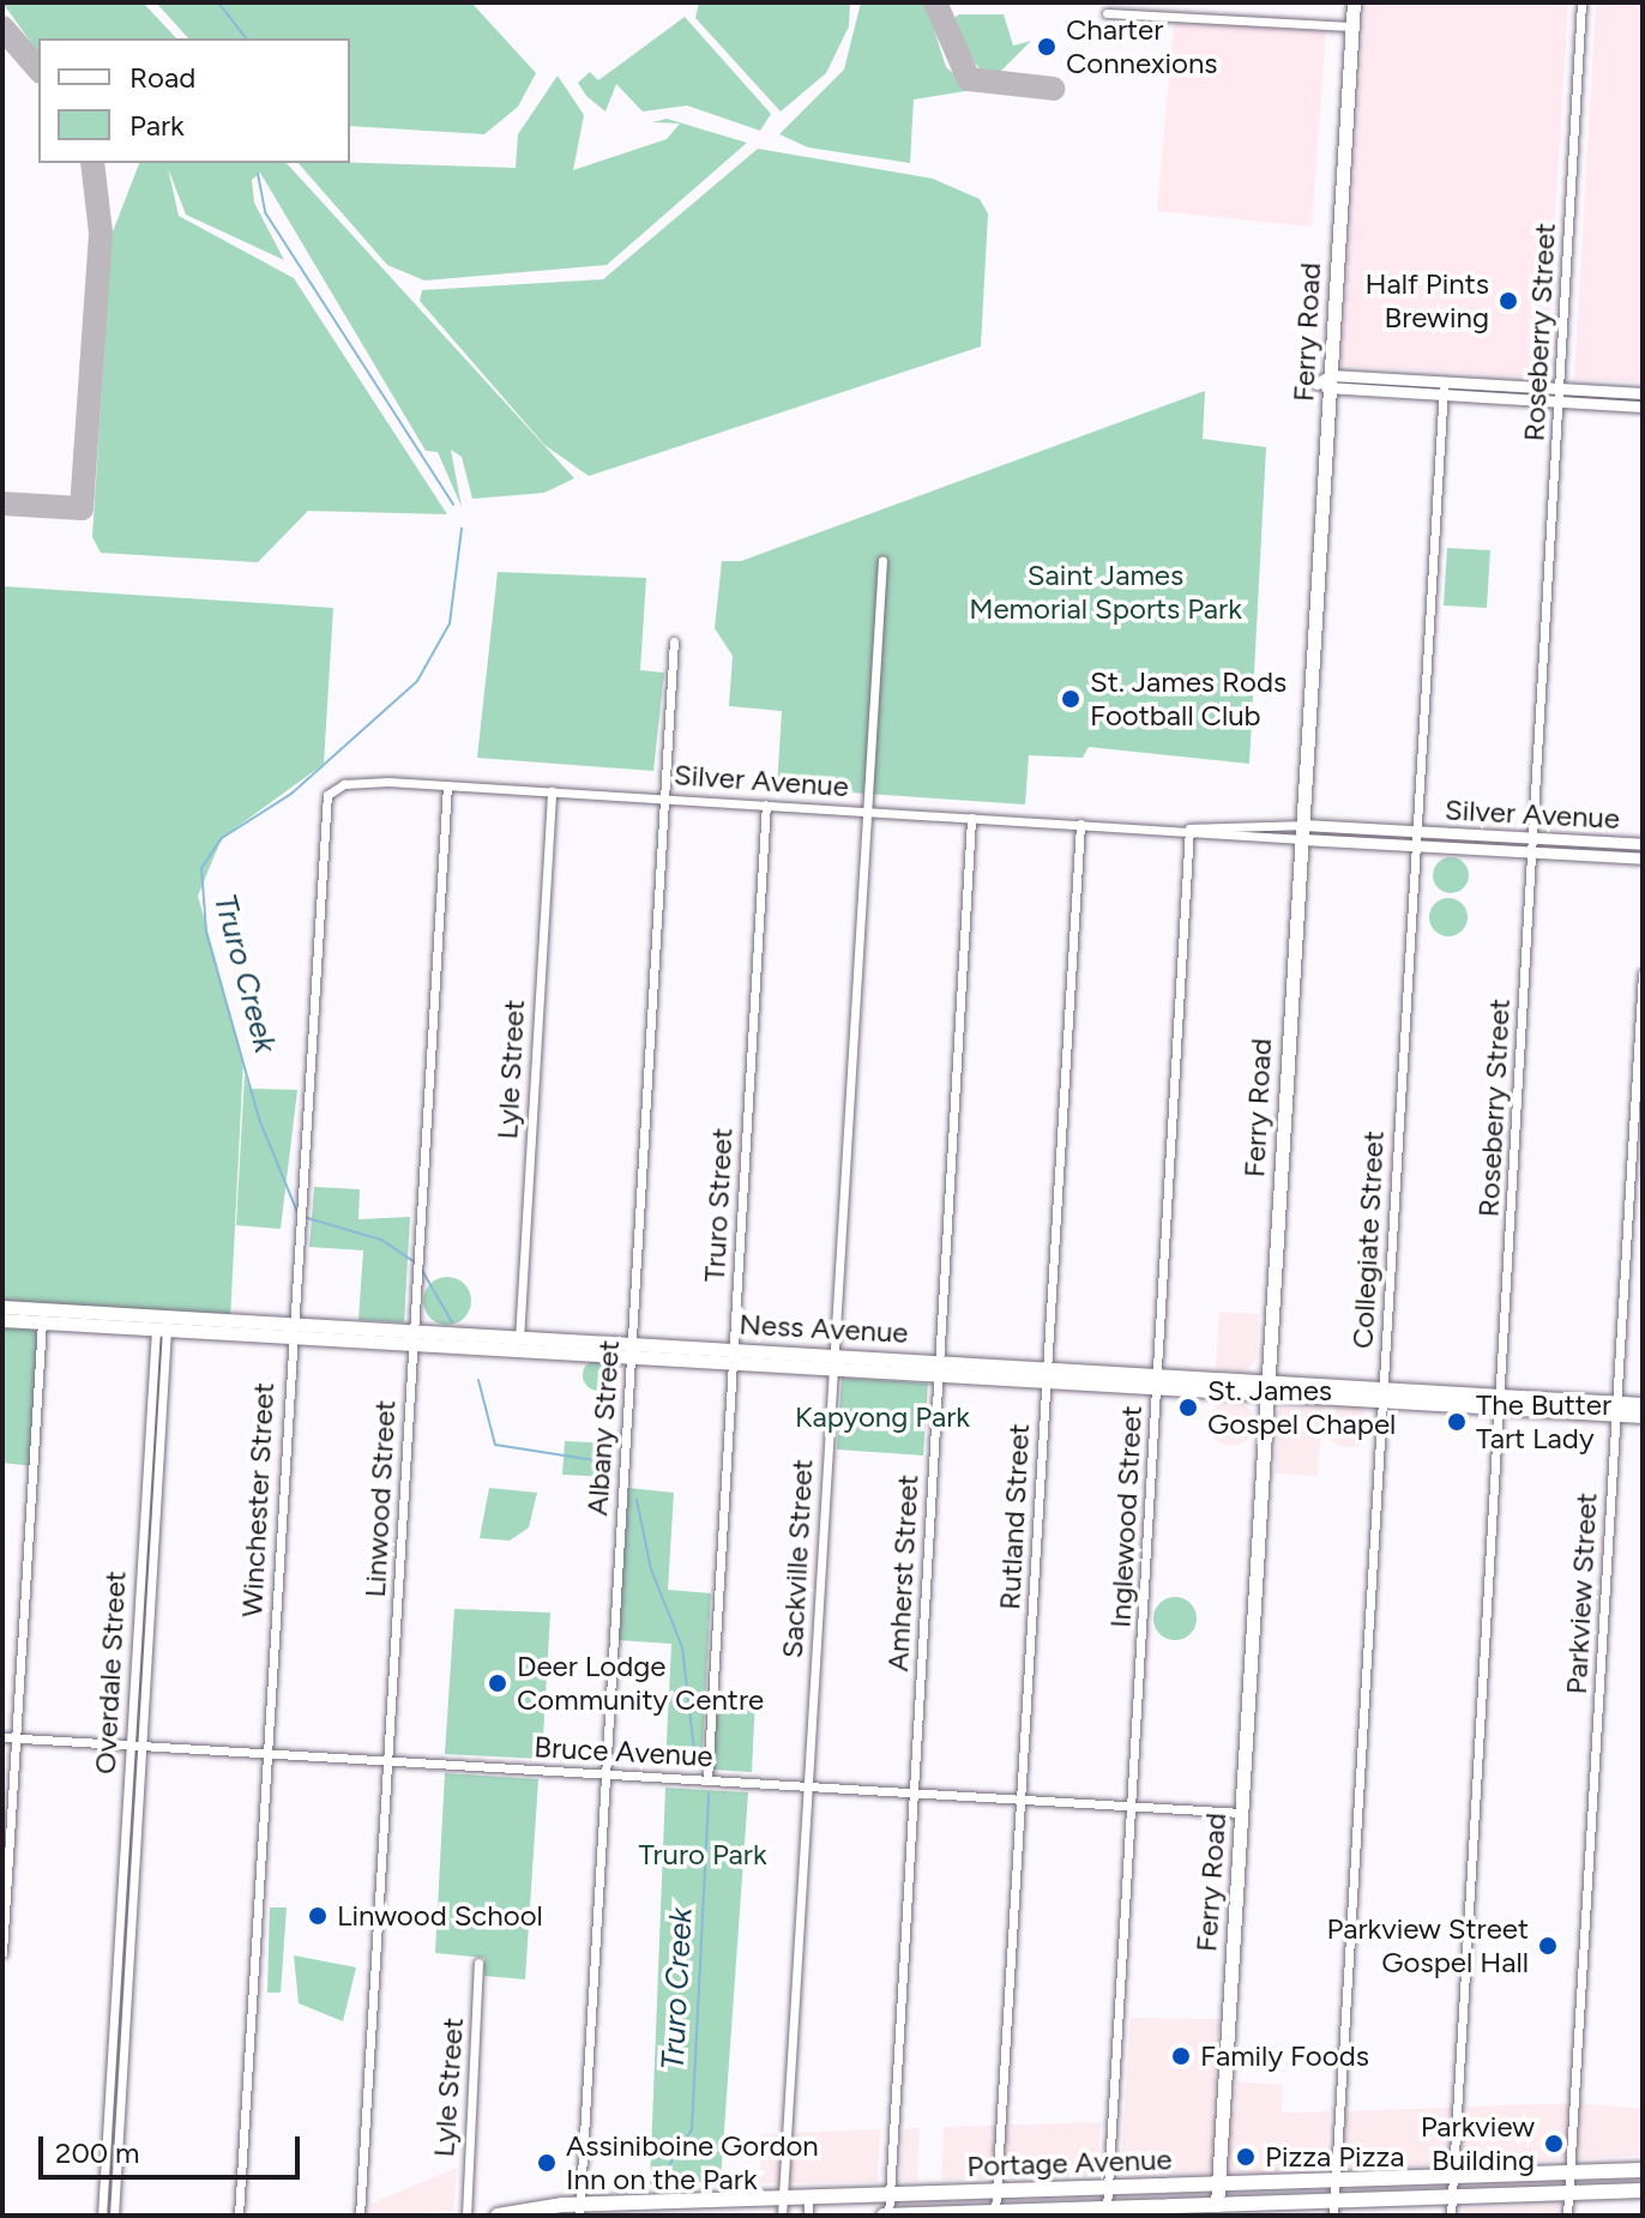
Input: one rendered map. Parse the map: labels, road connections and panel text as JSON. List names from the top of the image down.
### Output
{
  "streets": {
    "highway": ["Portage Avenue"],
    "main road": ["Ferry Road", "Ness Avenue"],
    "street": [
      "Roseberry Street",
      "Silver Avenue",
      "Lyle Street",
      "Truro Street",
      "Collegiate Street",
      "Albany Street",
      "Linwood Street",
      "Winchester Street",
      "Rutland Street",
      "Inglewood Street",
      "Sackville Street",
      "Amherst Street",
      "Parkview Street",
      "Overdale Street",
      "Bruce Avenue"
    ]
  },
  "crossings": [
    ["Ferry Road", "Silver Avenue"],
    ["Ferry Road", "Ness Avenue"],
    ["Ferry Road", "Bruce Avenue"],
    ["Ferry Road", "Portage Avenue"],
    ["Roseberry Street", "Silver Avenue"],
    ["Roseberry Street", "Ness Avenue"],
    ["Roseberry Street", "Portage Avenue"],
    ["Silver Avenue", "Lyle Street"],
    ["Silver Avenue", "Truro Street"],
    ["Silver Avenue", "Collegiate Street"],
    ["Silver Avenue", "Albany Street"],
    ["Silver Avenue", "Linwood Street"],
    ["Silver Avenue", "Winchester Street"],
    ["Silver Avenue", "Rutland Street"],
    ["Silver Avenue", "Inglewood Street"],
    ["Silver Avenue", "Sackville Street"],
    ["Silver Avenue", "Amherst Street"],
    ["Lyle Street", "Ness Avenue"],
    ["Truro Street", "Ness Avenue"],
    ["Truro Street", "Bruce Avenue"],
    ["Collegiate Street", "Ness Avenue"],
    ["Collegiate Street", "Portage Avenue"],
    ["Ness Avenue", "Albany Street"],
    ["Ness Avenue", "Linwood Street"],
    ["Ness Avenue", "Winchester Street"],
    ["Ness Avenue", "Rutland Street"],
    ["Ness Avenue", "Inglewood Street"],
    ["Ness Avenue", "Sackville Street"],
    ["Ness Avenue", "Amherst Street"],
    ["Ness Avenue", "Parkview Street"],
    ["Ness Avenue", "Overdale Street"],
    ["Albany Street", "Bruce Avenue"],
    ["Albany Street", "Portage Avenue"],
    ["Linwood Street", "Bruce Avenue"],
    ["Winchester Street", "Bruce Avenue"],
    ["Rutland Street", "Bruce Avenue"],
    ["Rutland Street", "Portage Avenue"],
    ["Inglewood Street", "Bruce Avenue"],
    ["Inglewood Street", "Portage Avenue"],
    ["Sackville Street", "Bruce Avenue"],
    ["Sackville Street", "Portage Avenue"],
    ["Amherst Street", "Bruce Avenue"],
    ["Amherst Street", "Portage Avenue"],
    ["Parkview Street", "Portage Avenue"],
    ["Overdale Street", "Bruce Avenue"]
  ],
  "water": ["Truro Creek"],
  "parks": ["Saint James Memorial Sports Park", "Kapyong Park", "Truro Park"],
  "places": [
    "Charter Connexions",
    "Half Pints Brewing",
    "St. James Rods Football Club",
    "St. James Gospel Chapel",
    "The Butter Tart Lady",
    "Deer Lodge Community Centre",
    "Linwood School",
    "Parkview Street Gospel Hall",
    "Family Foods",
    "Parkview Building",
    "Pizza Pizza",
    "Assiniboine Gordon Inn on the Park"
  ],
  "legend": ["Road", "Park"],
  "scale_bar": "200 m"
}
